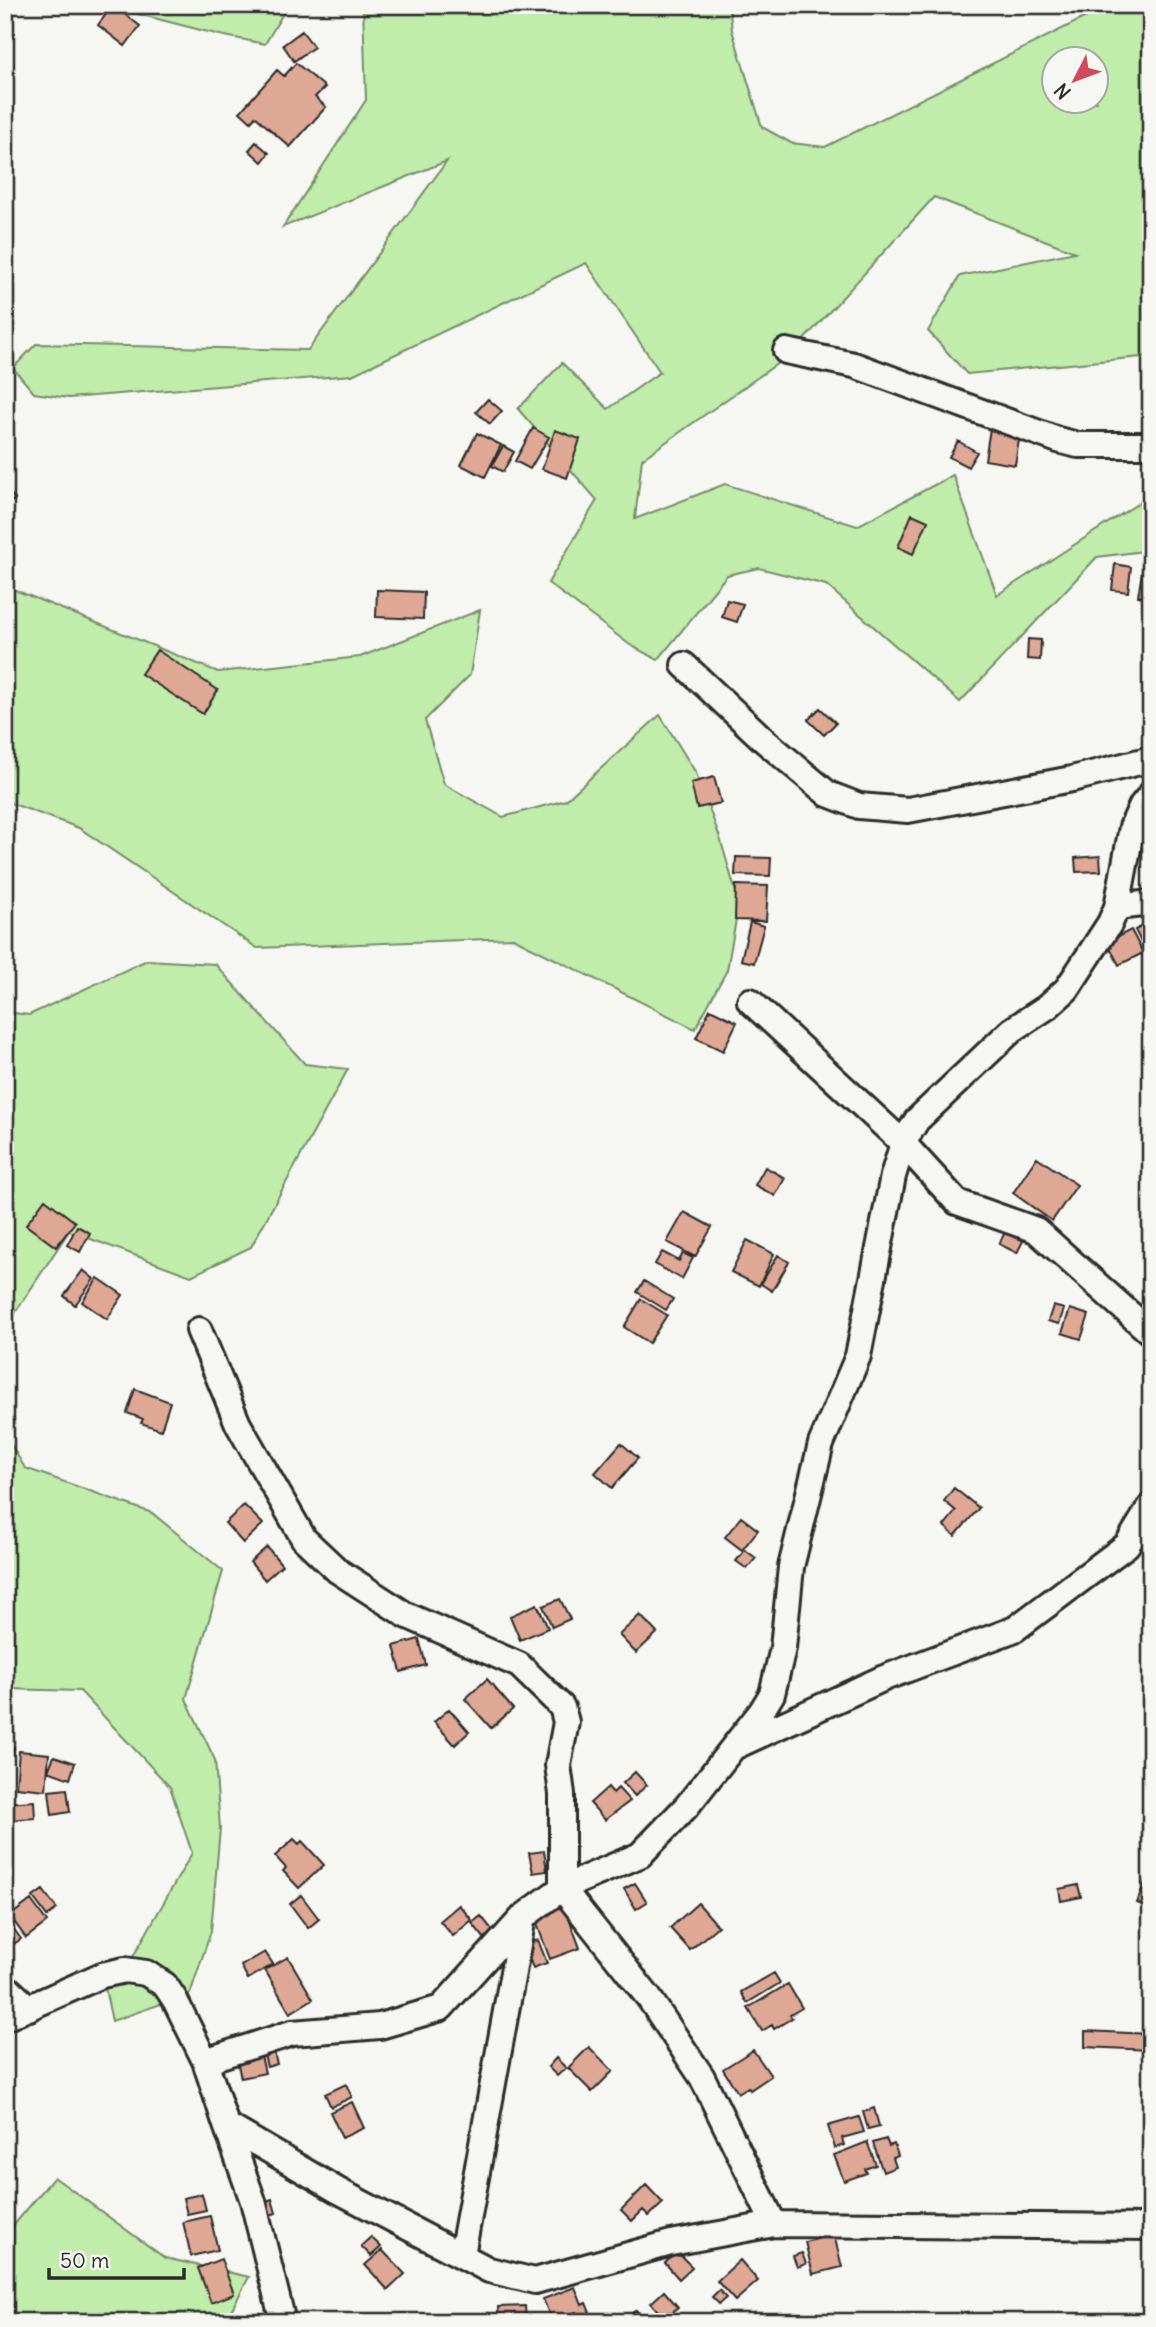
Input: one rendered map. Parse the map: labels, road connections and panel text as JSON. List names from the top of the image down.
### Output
{
  "scale_bar": "50 m",
  "north": "bottom left"
}
